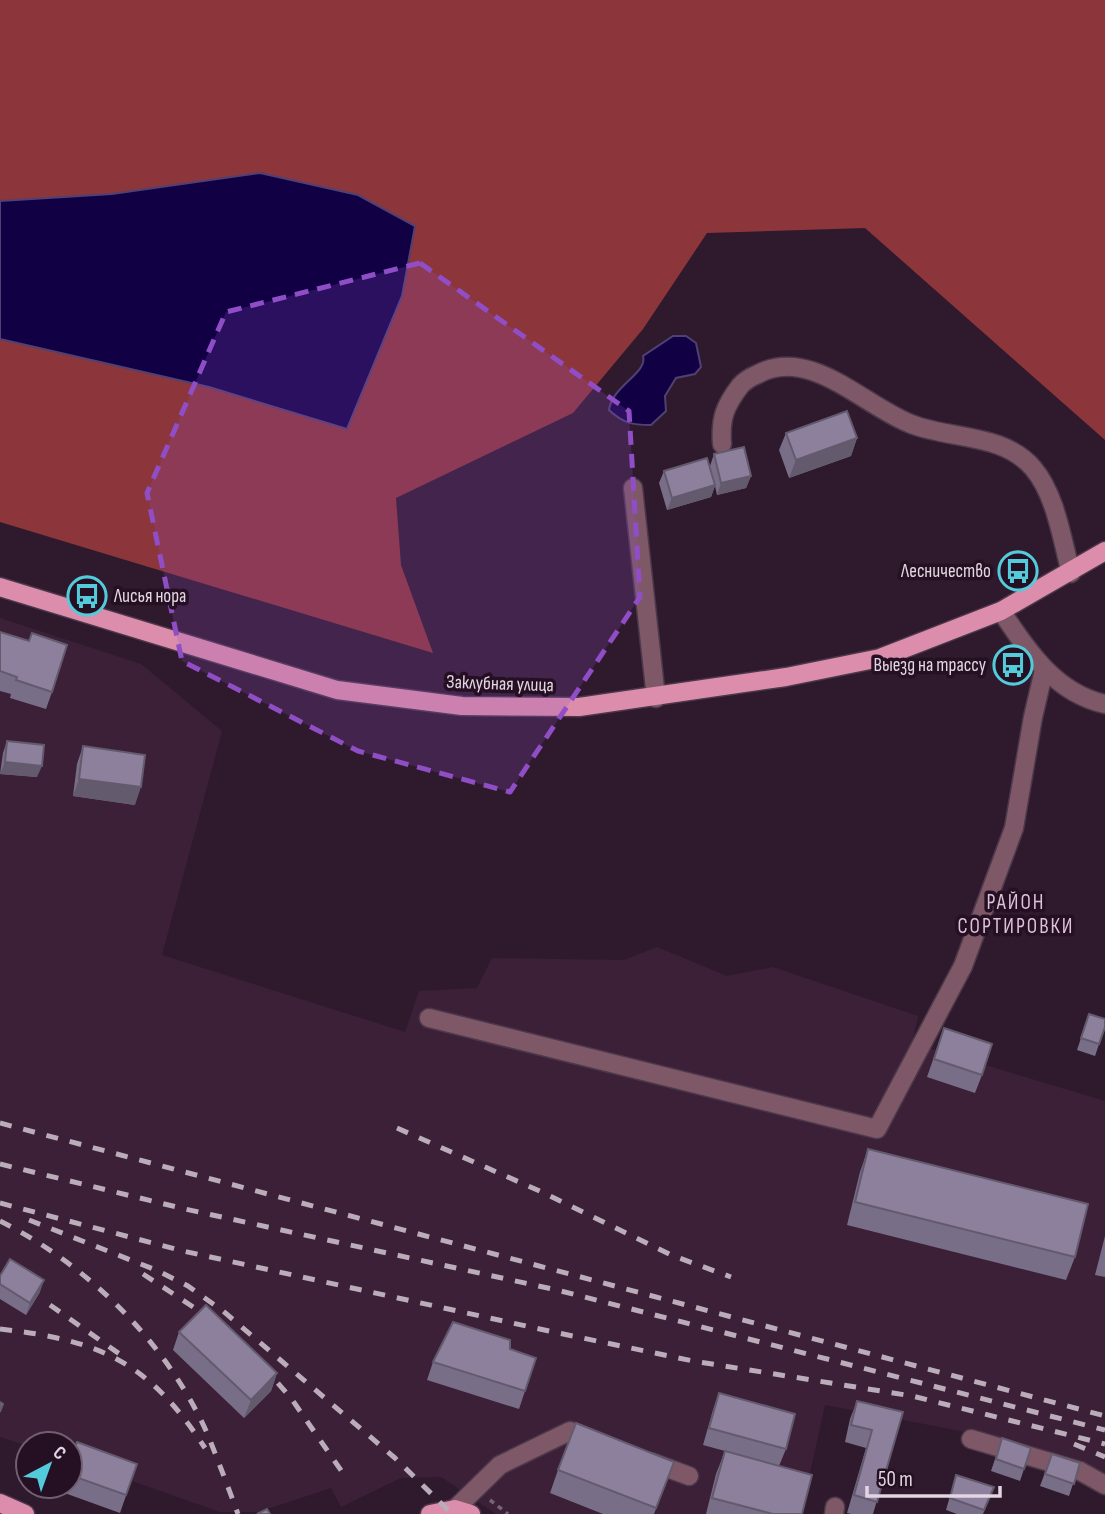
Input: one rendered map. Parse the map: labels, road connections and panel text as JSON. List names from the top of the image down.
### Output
{
  "streets": {
    "main road": ["Заклубная улица"]
  },
  "districts": ["РАЙОН СОРТИРОВКИ"],
  "places": {
    "bus stop": ["Лесничество", "Лисья нора", "Выезд на трассу"]
  },
  "scale_bar": "50 m",
  "north": "top right"
}
